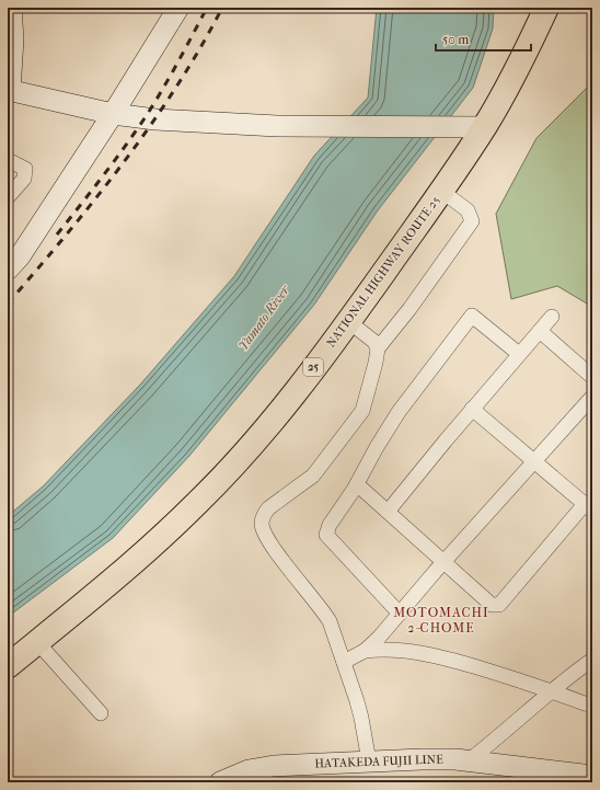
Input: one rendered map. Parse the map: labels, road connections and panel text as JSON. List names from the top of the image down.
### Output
{
  "streets": {
    "highway": ["NATIONAL HIGHWAY ROUTE 25", "25"],
    "street": ["HATAKEDA FUJII LINE"]
  },
  "districts": ["MOTOMACHI 2-CHOME"],
  "water": ["Yamato River"],
  "scale_bar": "50 m"
}
